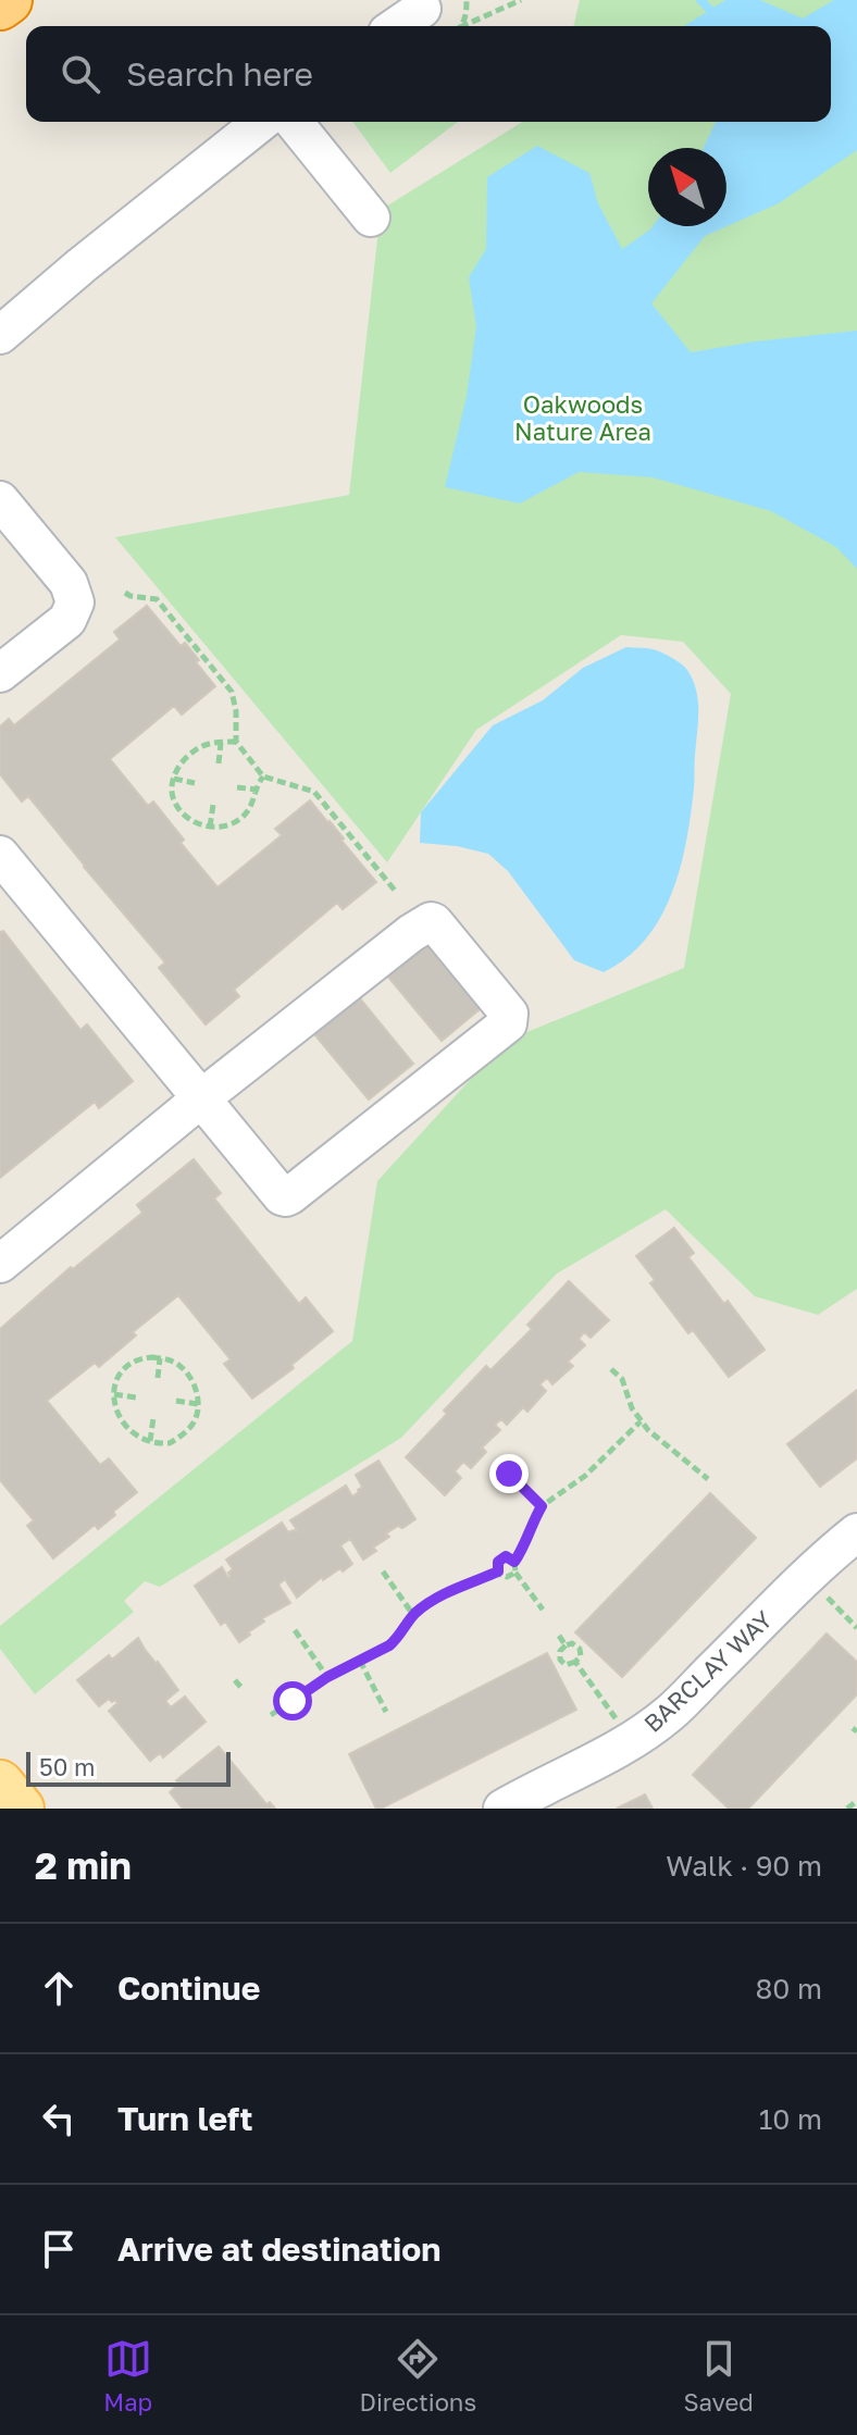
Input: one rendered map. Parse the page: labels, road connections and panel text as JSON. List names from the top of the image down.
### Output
{
  "streets": {
    "street": ["BARCLAY WAY"]
  },
  "parks": ["Oakwoods Nature Area"],
  "scale_bar": "50 m",
  "north": "top left",
  "page": {
    "search": "Search here",
    "scale": "50 m",
    "heading": ["2 min", "Walk · 90 m"],
    "list": [
      ["Continue", "80 m"],
      ["Turn left", "10 m"],
      "Arrive at destination"
    ],
    "nav": ["Map", "Directions", "Saved"]
  }
}
